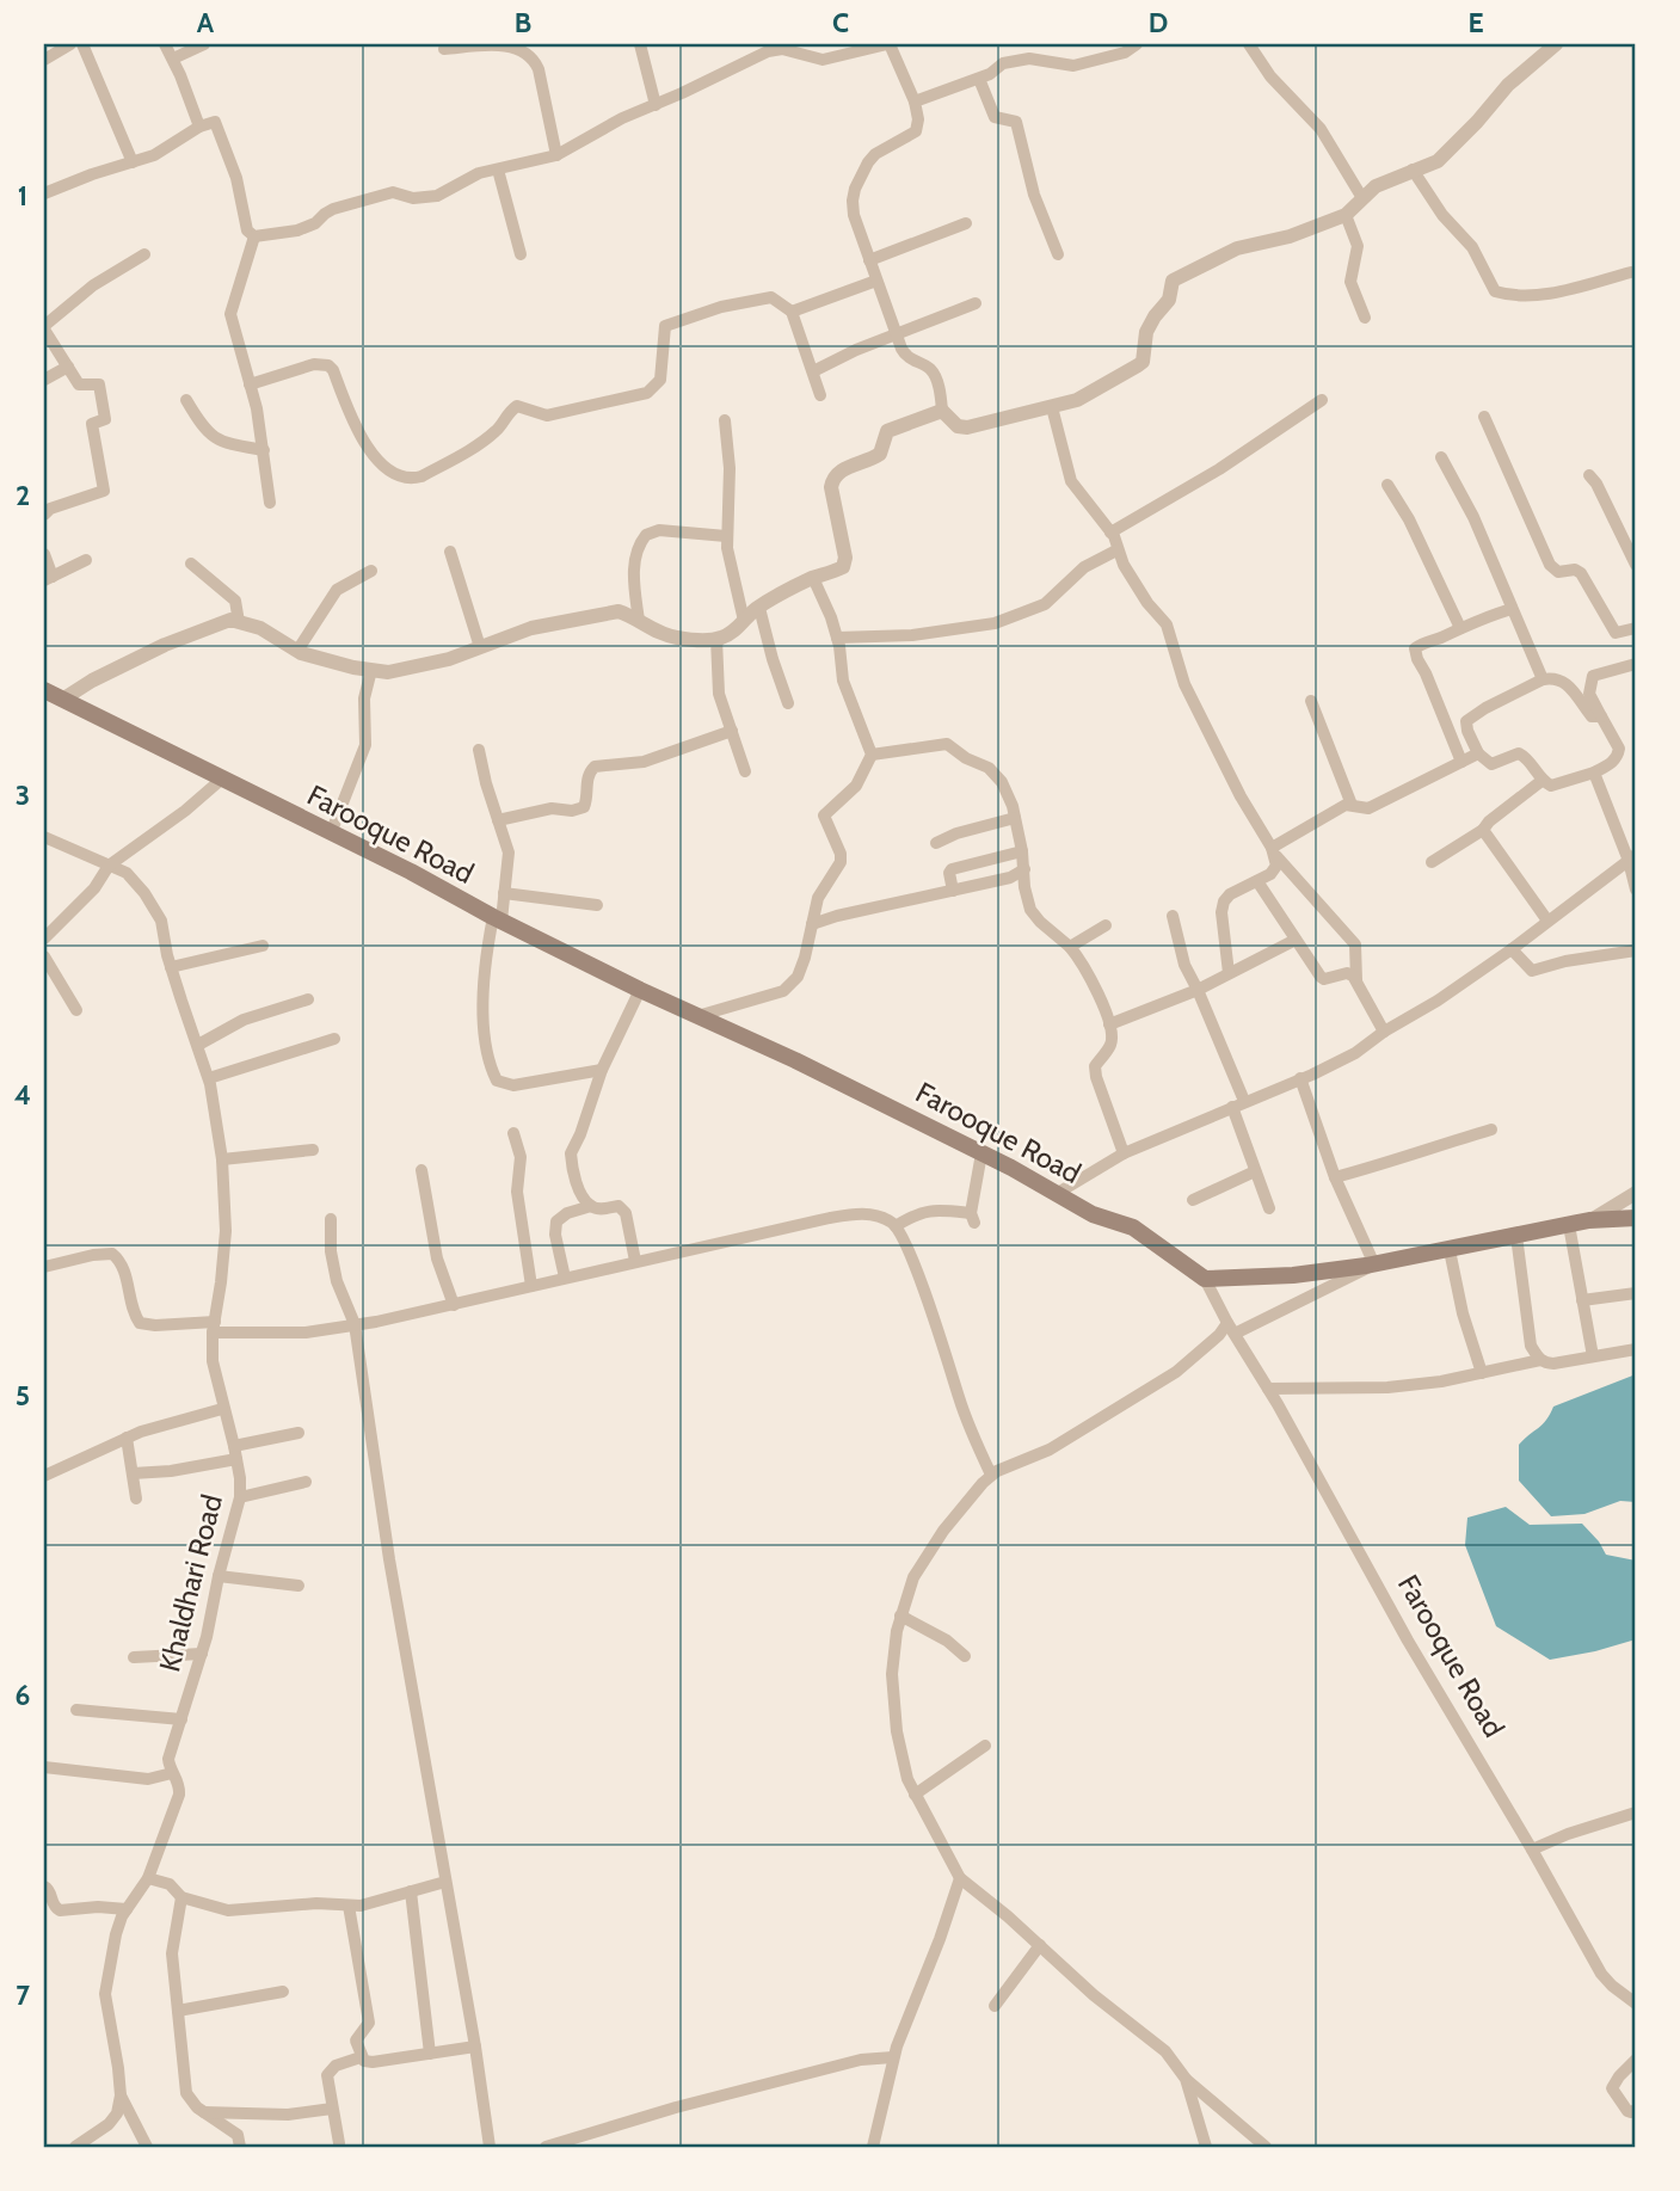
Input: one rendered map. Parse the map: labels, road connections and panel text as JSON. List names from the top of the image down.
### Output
{
  "streets": {
    "main road": ["Farooque Road"],
    "street": ["Khaldhari Road"]
  },
  "grid": {
    "columns": [
      "A",
      "B",
      "C",
      "D",
      "E"
    ],
    "rows": [
      "1",
      "2",
      "3",
      "4",
      "5",
      "6",
      "7"
    ]
  }
}
